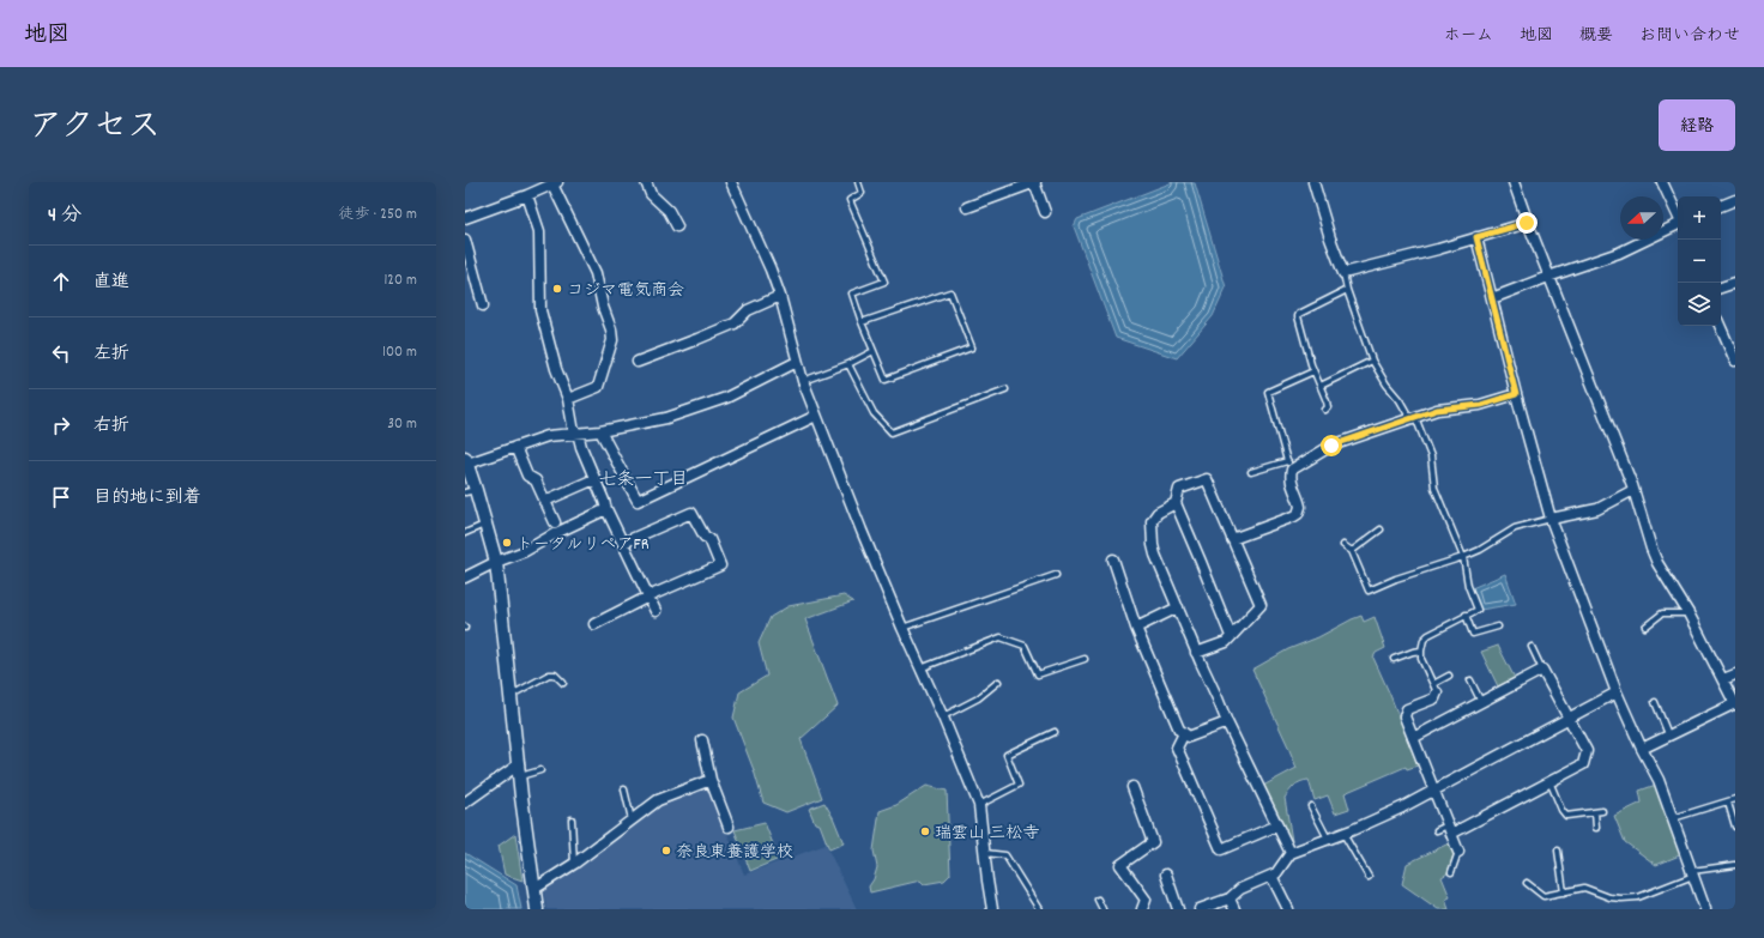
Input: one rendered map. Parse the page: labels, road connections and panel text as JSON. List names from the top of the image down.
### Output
{
  "districts": ["七条一丁目"],
  "places": [
    "コジマ電気商会",
    "トータルリペアFR",
    "瑞雲山 三松寺",
    "奈良東養護学校"
  ],
  "north": "left",
  "page": {
    "header": "地図",
    "nav": [
      "ホーム",
      "地図",
      "概要",
      "お問い合わせ"
    ],
    "title": "アクセス",
    "buttons": "経路",
    "heading": ["4 分", "徒歩 · 250 m"],
    "map_buttons": ["+", "−"],
    "list": [
      ["直進", "120 m"],
      ["左折", "100 m"],
      ["右折", "30 m"],
      "目的地に到着"
    ]
  }
}
